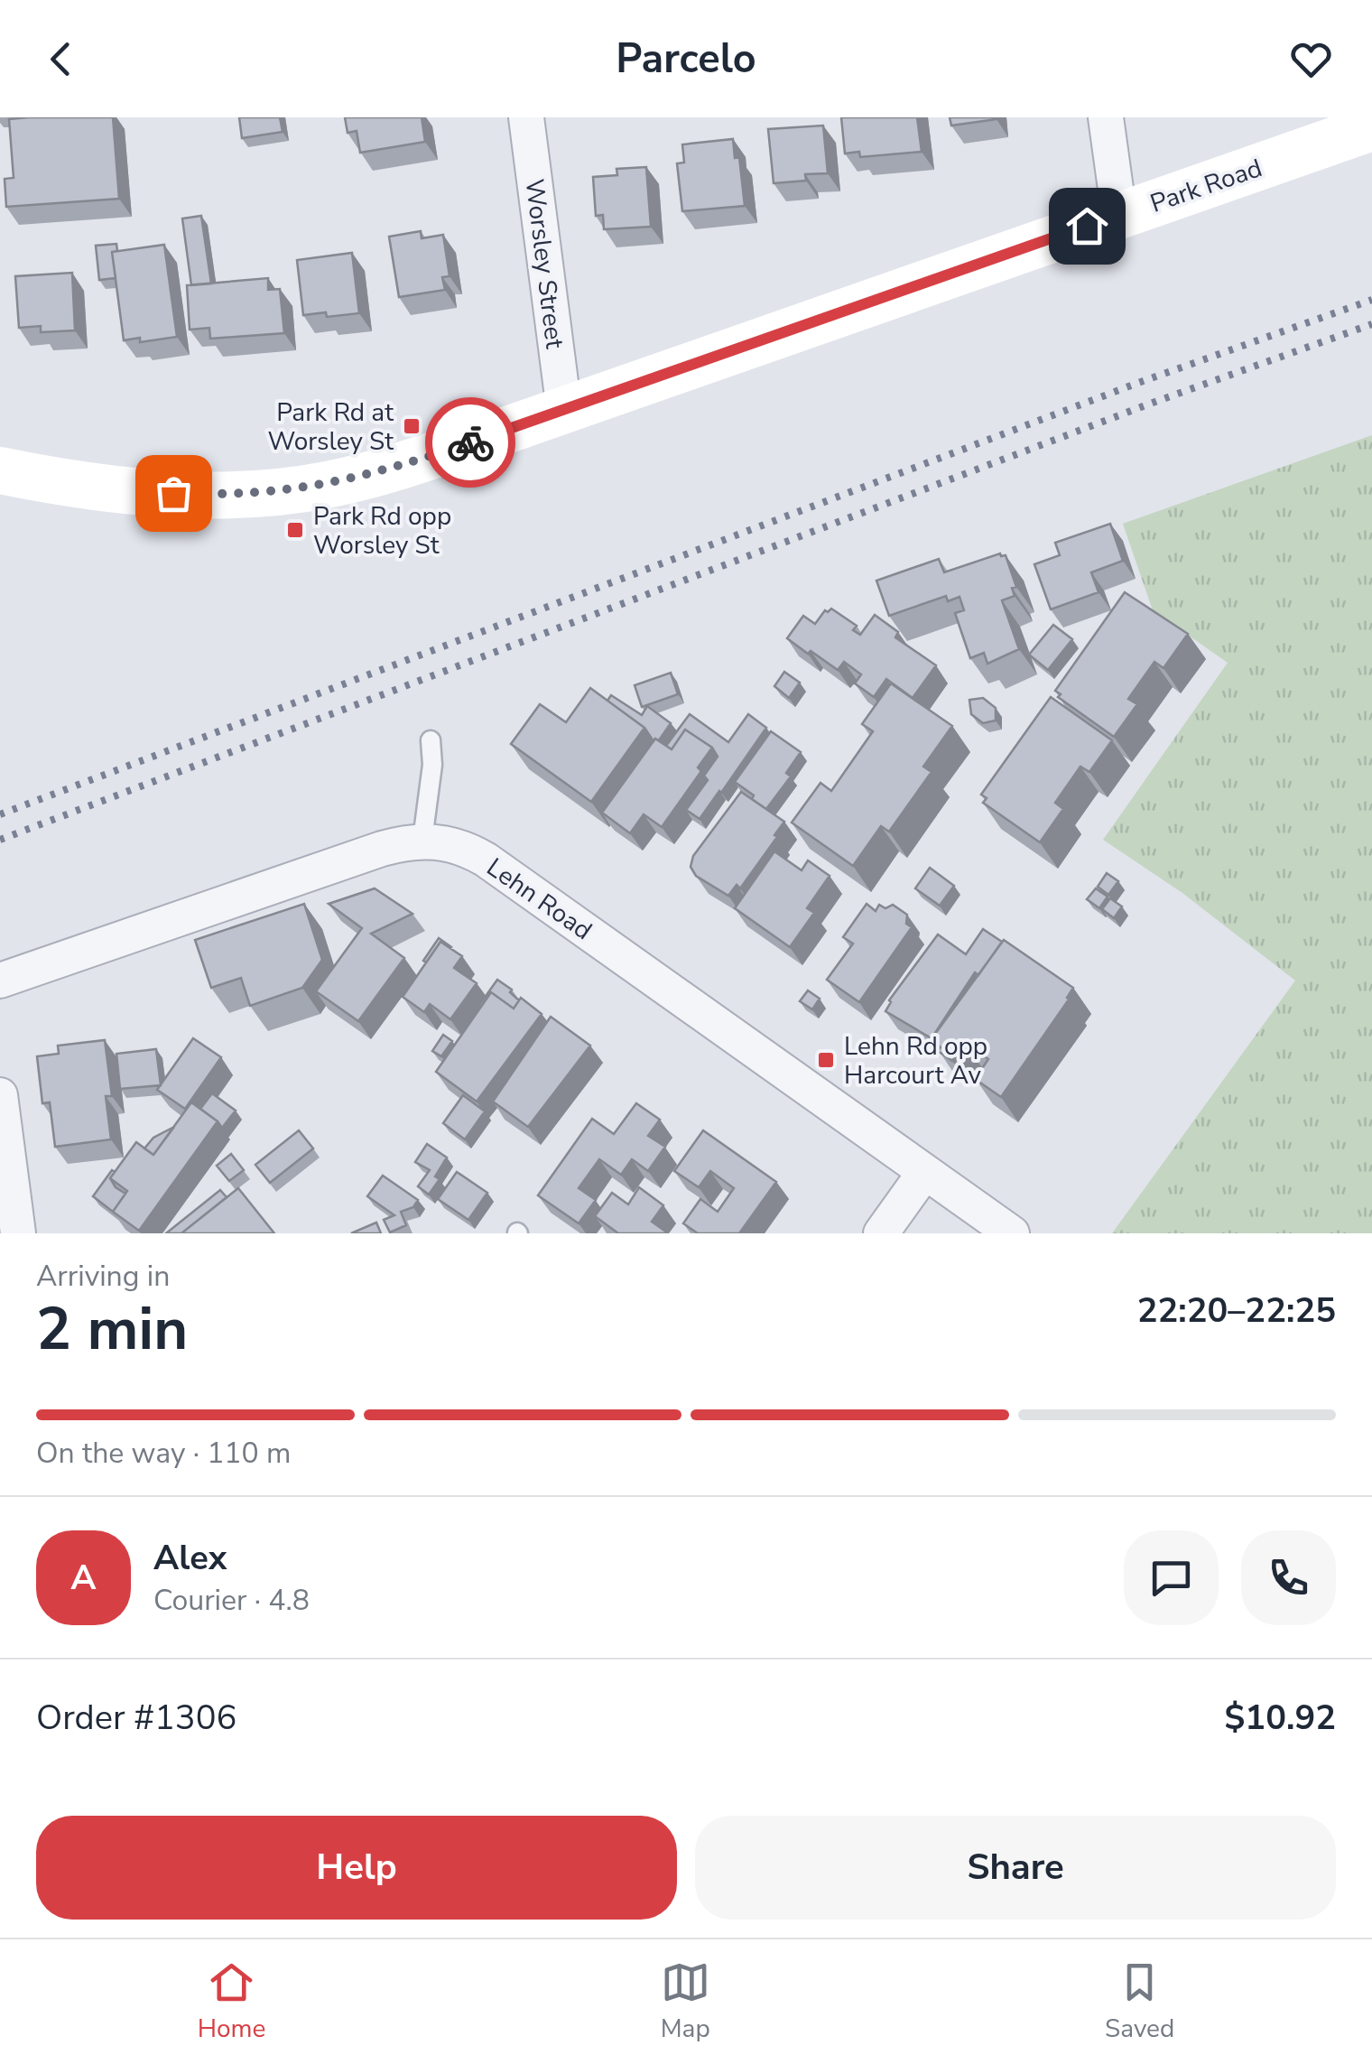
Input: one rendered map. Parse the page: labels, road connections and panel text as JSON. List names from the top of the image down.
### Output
{
  "streets": {
    "main road": ["Park Road"],
    "street": ["Worsley Street", "Lehn Road"]
  },
  "crossings": [
    ["Park Road", "Worsley Street"]
  ],
  "places": {
    "transit": ["Park Rd at Worsley St", "Park Rd opp Worsley St", "Lehn Rd opp Harcourt Av"]
  },
  "page": {
    "header": "Parcelo",
    "heading": ["2 min", "Arriving in", "22:20–22:25"],
    "panel": [
      "Alex",
      "Courier · 4.8",
      "Order #1306",
      "$10.92"
    ],
    "bar": "On the way · 110 m",
    "round": "A",
    "buttons": ["Help", "Share"],
    "tabs": ["Home", "Map", "Saved"]
  }
}
